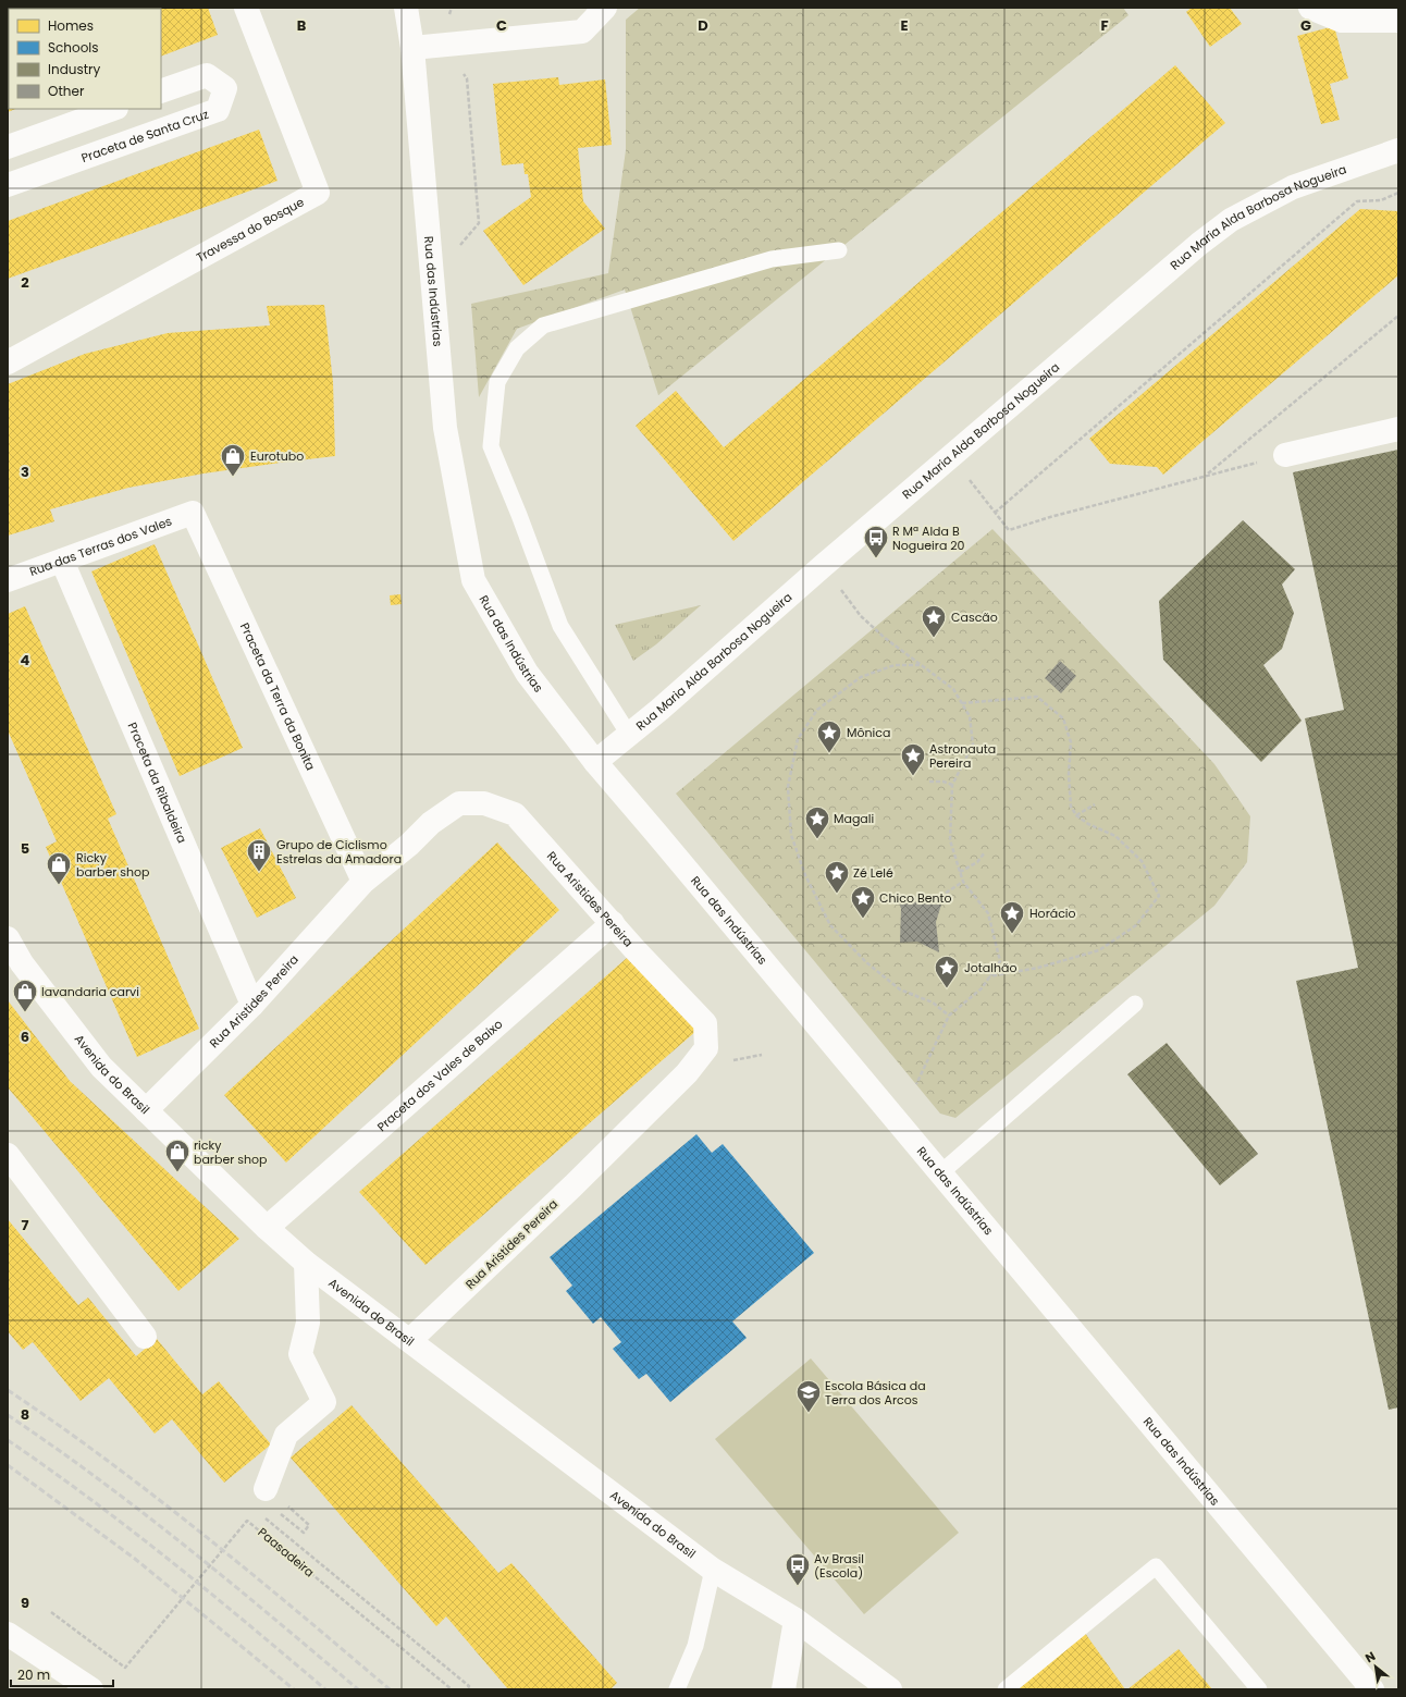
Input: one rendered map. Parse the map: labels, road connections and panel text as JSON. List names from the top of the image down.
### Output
{
  "streets": {
    "street": [
      "Praceta de Santa Cruz",
      "Rua Maria Alda Barbosa Nogueira",
      "Travessa do Bosque",
      "Rua das Indústrias",
      "Rua das Terras dos Vales",
      "Praceta da Terra da Bonita",
      "Praceta da Ribaldeira",
      "Rua Aristides Pereira",
      "Avenida do Brasil",
      "Praceta dos Vales de Baixo"
    ],
    "path": ["Paasadeira"]
  },
  "crossings": [
    ["Rua Maria Alda Barbosa Nogueira", "Rua das Indústrias"],
    ["Rua das Terras dos Vales", "Praceta da Terra da Bonita"],
    ["Rua das Terras dos Vales", "Praceta da Ribaldeira"],
    ["Praceta da Terra da Bonita", "Rua Aristides Pereira"],
    ["Praceta da Ribaldeira", "Rua Aristides Pereira"],
    ["Rua Aristides Pereira", "Avenida do Brasil"],
    ["Rua Aristides Pereira", "Praceta dos Vales de Baixo"],
    ["Avenida do Brasil", "Praceta dos Vales de Baixo"]
  ],
  "places": {
    "shop": [
      "Eurotubo",
      "Ricky barber shop",
      "lavandaria carvi",
      "ricky barber shop"
    ],
    "bus stop": ["R Mª Alda B Nogueira 20", "Av Brasil (Escola)"],
    "place": [
      "Cascão",
      "Mônica",
      "Astronauta Pereira",
      "Magali",
      "Zé Lelé",
      "Chico Bento",
      "Horácio",
      "Jotalhão"
    ],
    "building": ["Grupo de Ciclismo Estrelas da Amadora"],
    "school or university": ["Escola Básica da Terra dos Arcos"]
  },
  "legend": [
    "Homes",
    "Schools",
    "Industry",
    "Other"
  ],
  "scale_bar": "20 m",
  "north": "top left",
  "grid": {
    "columns": [
      "B",
      "C",
      "D",
      "E",
      "F",
      "G"
    ],
    "rows": [
      "2",
      "3",
      "4",
      "5",
      "6",
      "7",
      "8",
      "9"
    ]
  }
}
